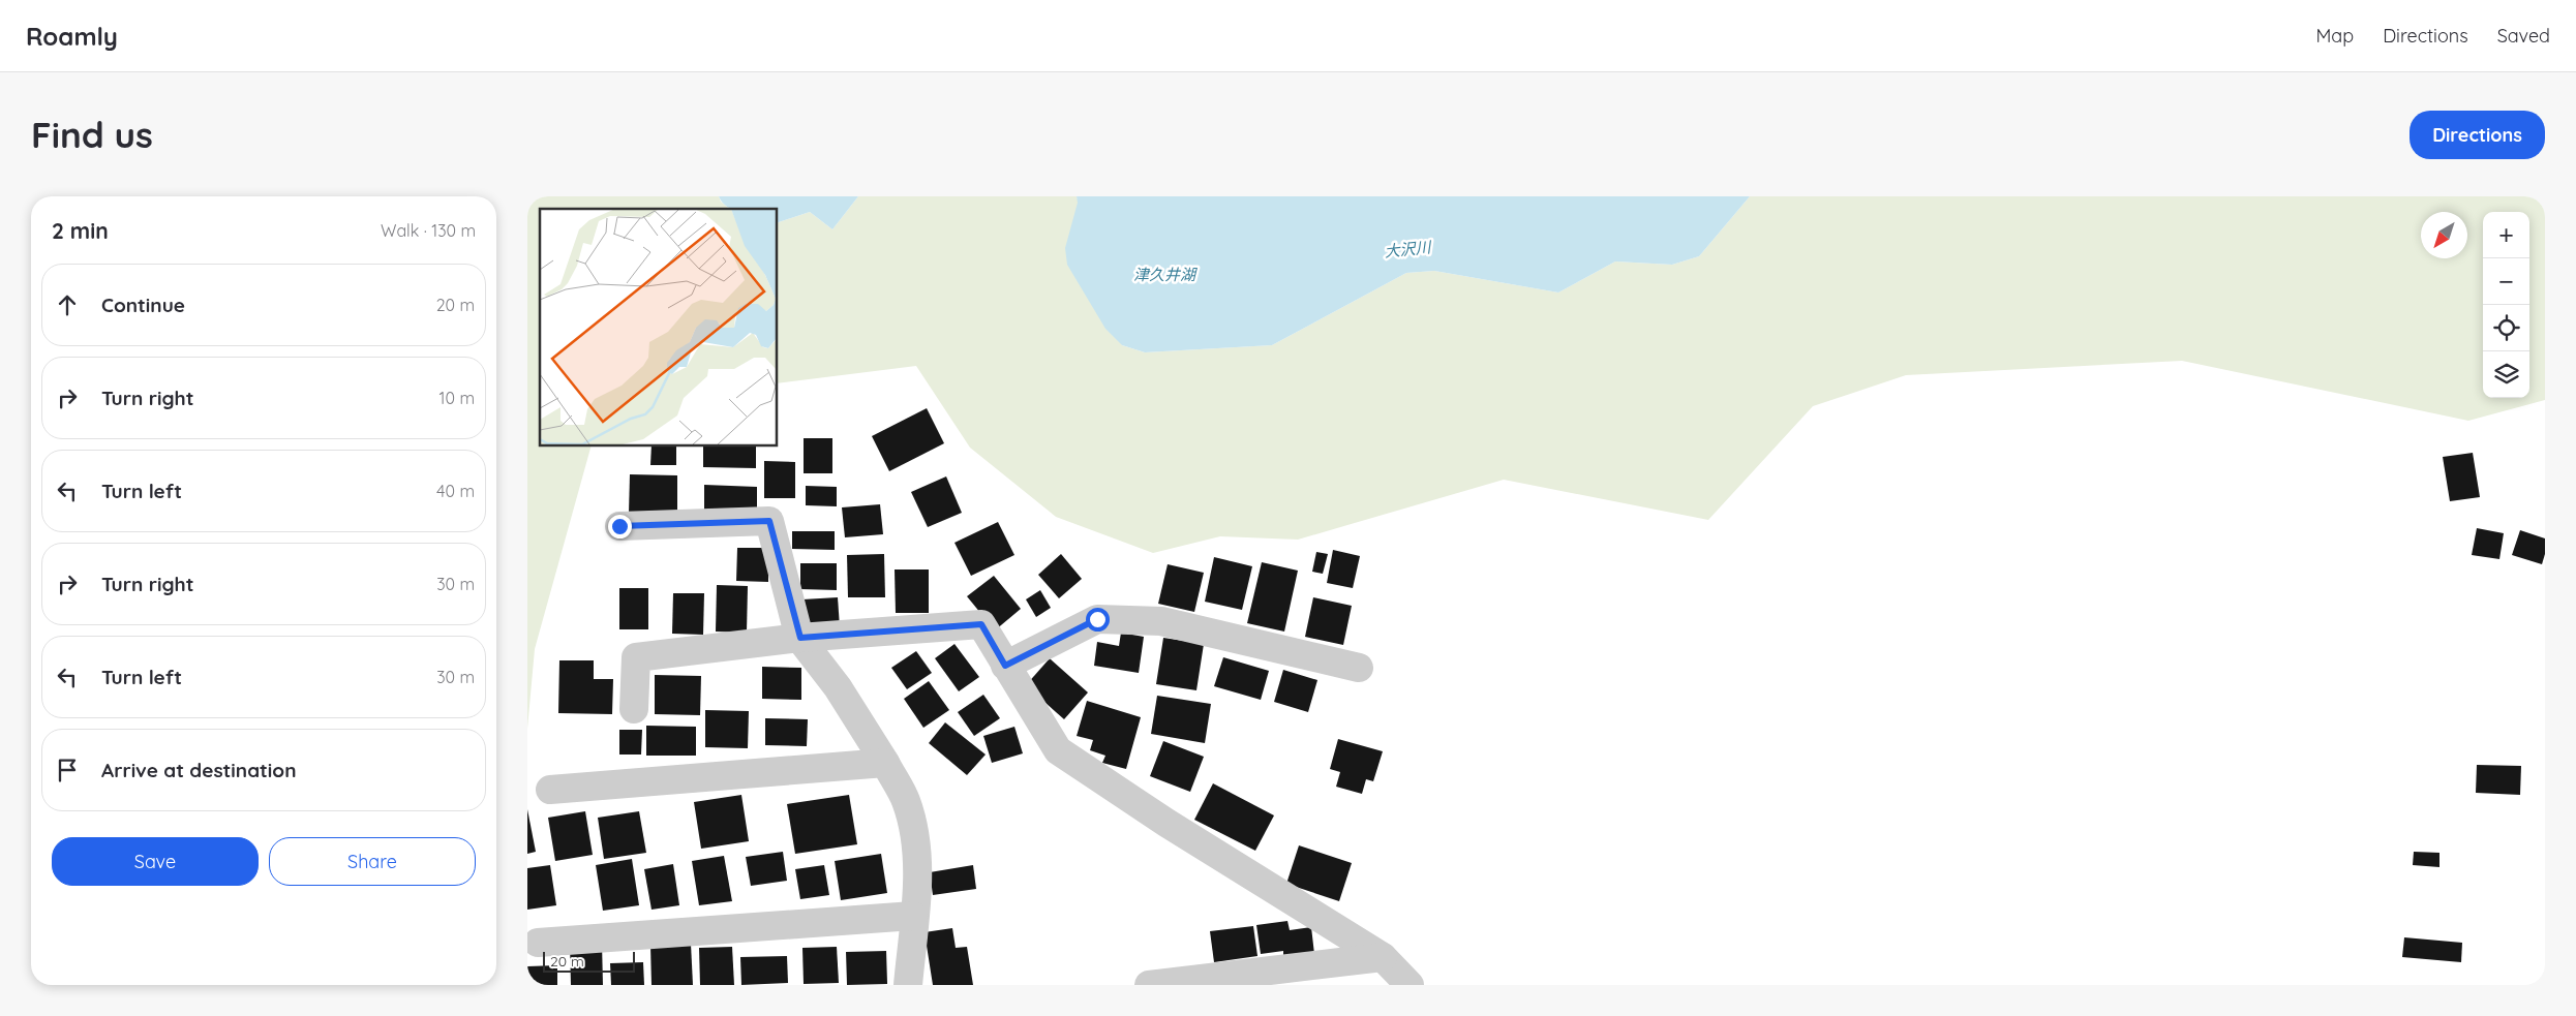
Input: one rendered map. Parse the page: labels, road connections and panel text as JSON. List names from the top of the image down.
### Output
{
  "water": ["大沢川", "津久井湖"],
  "scale_bar": "20 m",
  "north": "bottom left",
  "page": {
    "header": "Roamly",
    "nav": ["Map", "Directions", "Saved"],
    "buttons": [
      "Directions",
      ["Save", "Share"]
    ],
    "title": "Find us",
    "heading": ["2 min", "Walk · 130 m"],
    "map_buttons": ["+", "−"],
    "list": [
      ["Continue", "20 m"],
      ["Turn right", "10 m"],
      ["Turn left", "40 m"],
      ["Turn right", "30 m"],
      ["Turn left", "30 m"],
      "Arrive at destination"
    ],
    "scale": "20 m"
  }
}
